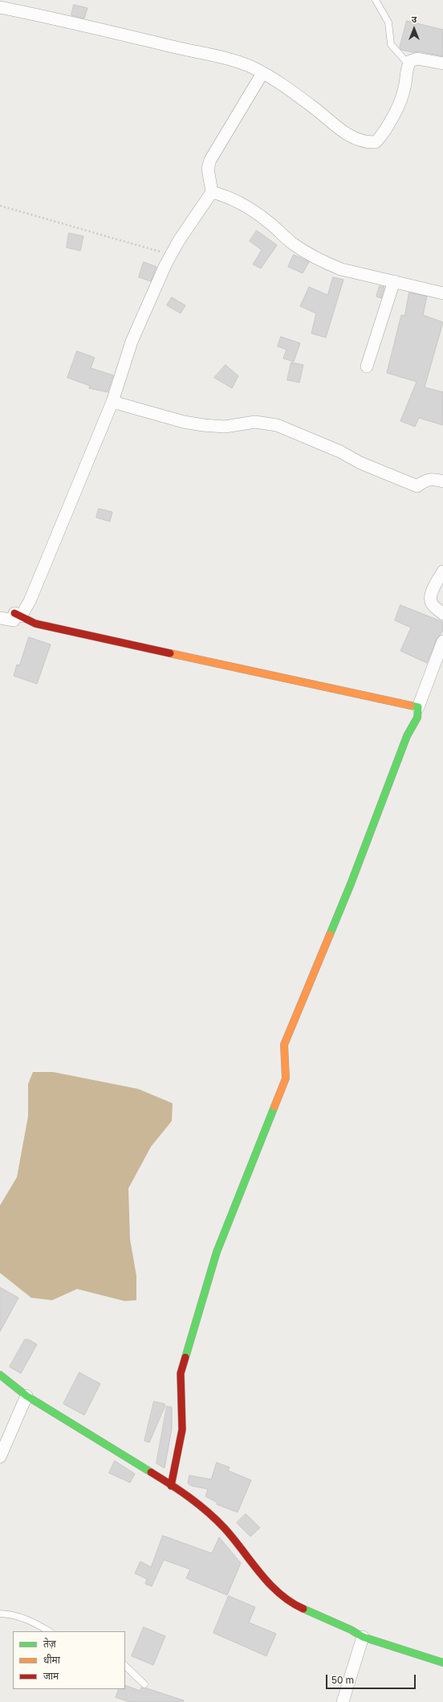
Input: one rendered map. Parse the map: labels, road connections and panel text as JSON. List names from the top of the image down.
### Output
{
  "legend": ["तेज़", "धीमा", "जाम"],
  "scale_bar": "50 m",
  "north": "top"
}
